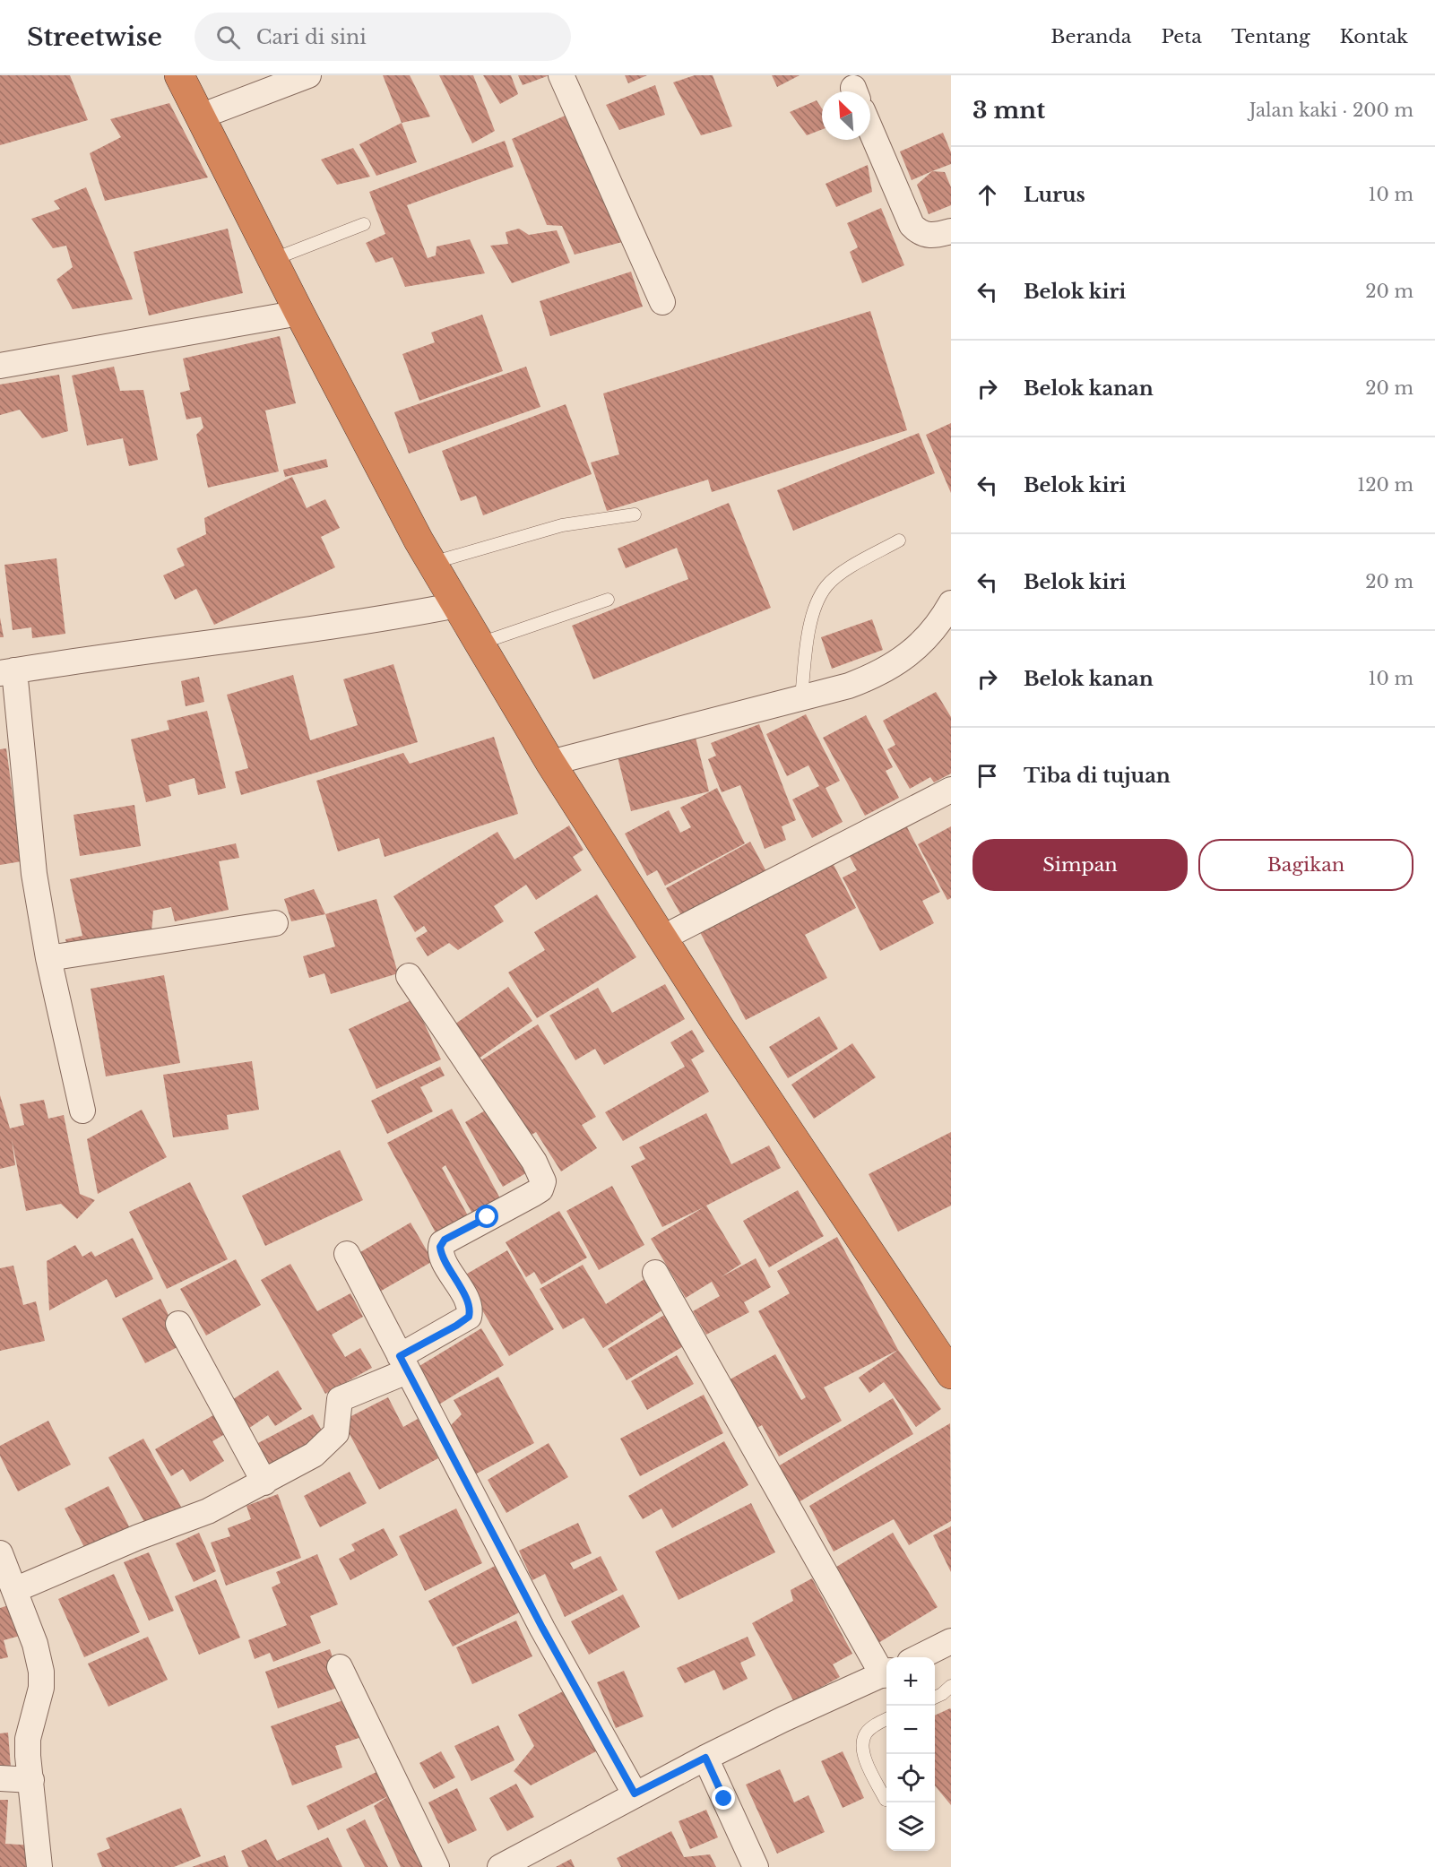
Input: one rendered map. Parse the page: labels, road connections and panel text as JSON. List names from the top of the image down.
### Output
{
  "north": "top left",
  "page": {
    "header": "Streetwise",
    "search": "Cari di sini",
    "nav": [
      "Beranda",
      "Peta",
      "Tentang",
      "Kontak"
    ],
    "heading": ["3 mnt", "Jalan kaki · 200 m"],
    "list": [
      ["Lurus", "10 m"],
      ["Belok kiri", "20 m"],
      ["Belok kanan", "20 m"],
      ["Belok kiri", "120 m"],
      ["Belok kiri", "20 m"],
      ["Belok kanan", "10 m"],
      "Tiba di tujuan"
    ],
    "buttons": ["Simpan", "Bagikan"],
    "map_buttons": ["+", "−"]
  }
}
